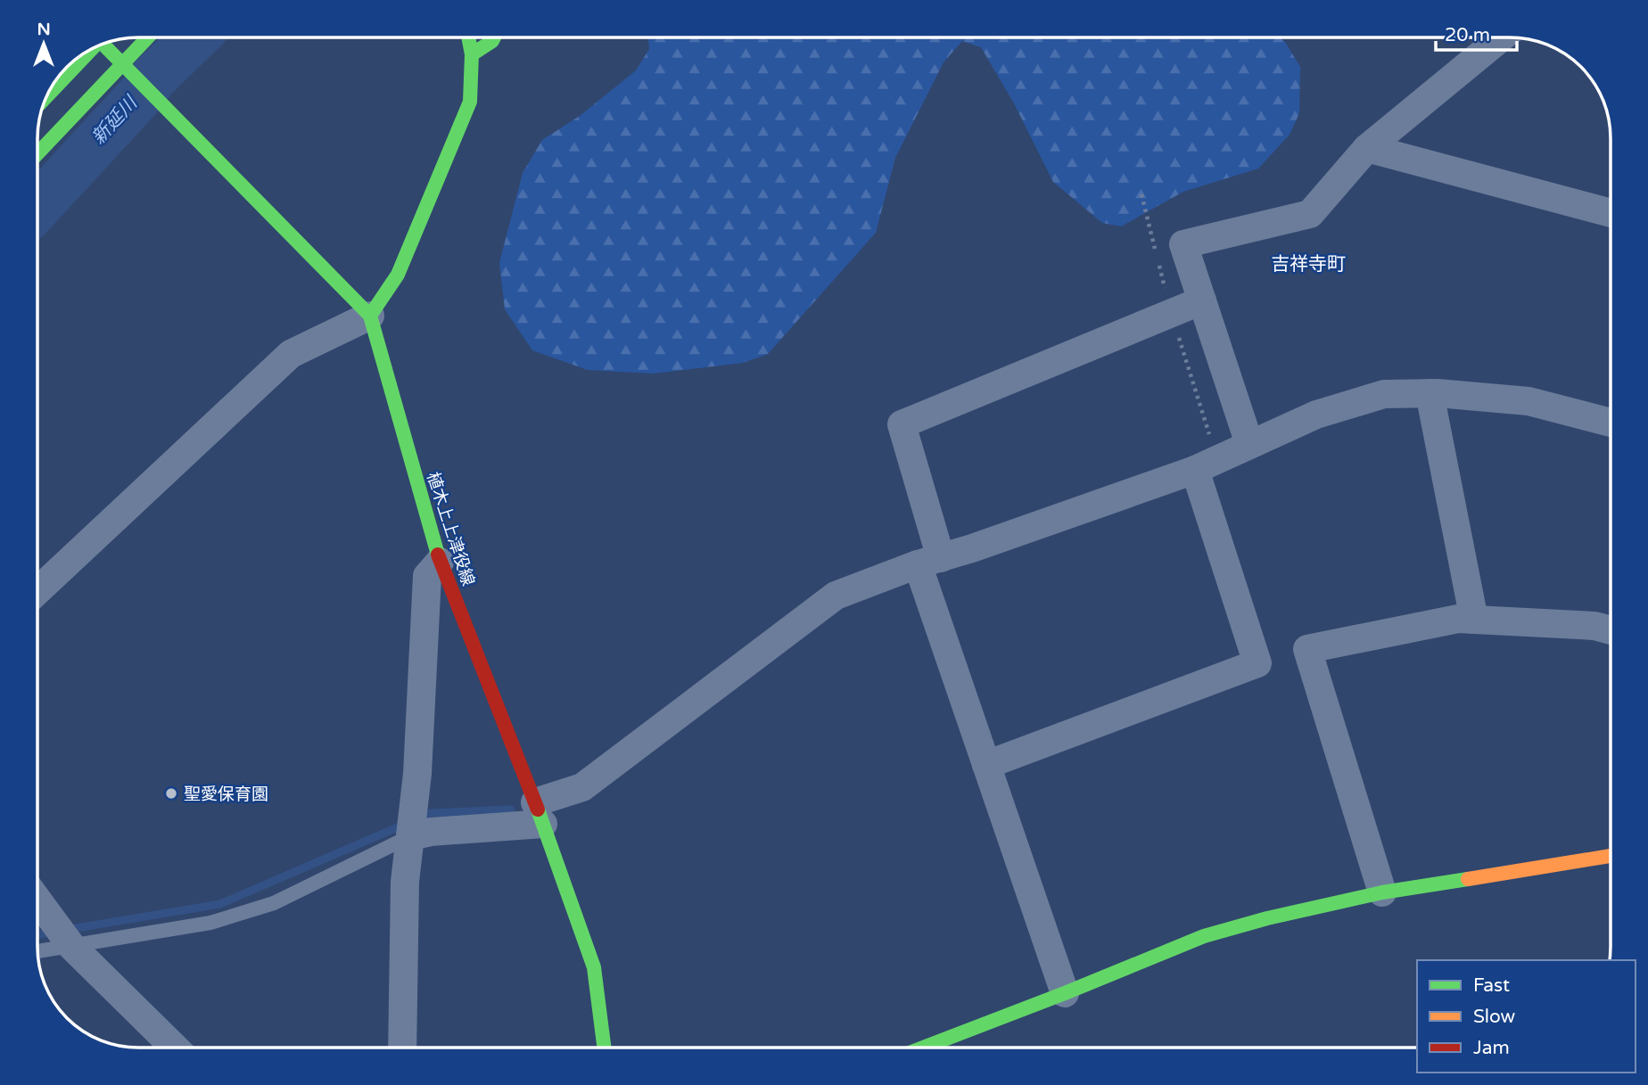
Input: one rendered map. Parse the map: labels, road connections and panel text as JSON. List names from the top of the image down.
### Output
{
  "streets": {
    "street": ["植木上上津役線"]
  },
  "districts": ["吉祥寺町"],
  "water": ["新延川"],
  "places": ["聖愛保育園"],
  "legend": ["Fast", "Slow", "Jam"],
  "scale_bar": "20 m",
  "north": "top"
}
